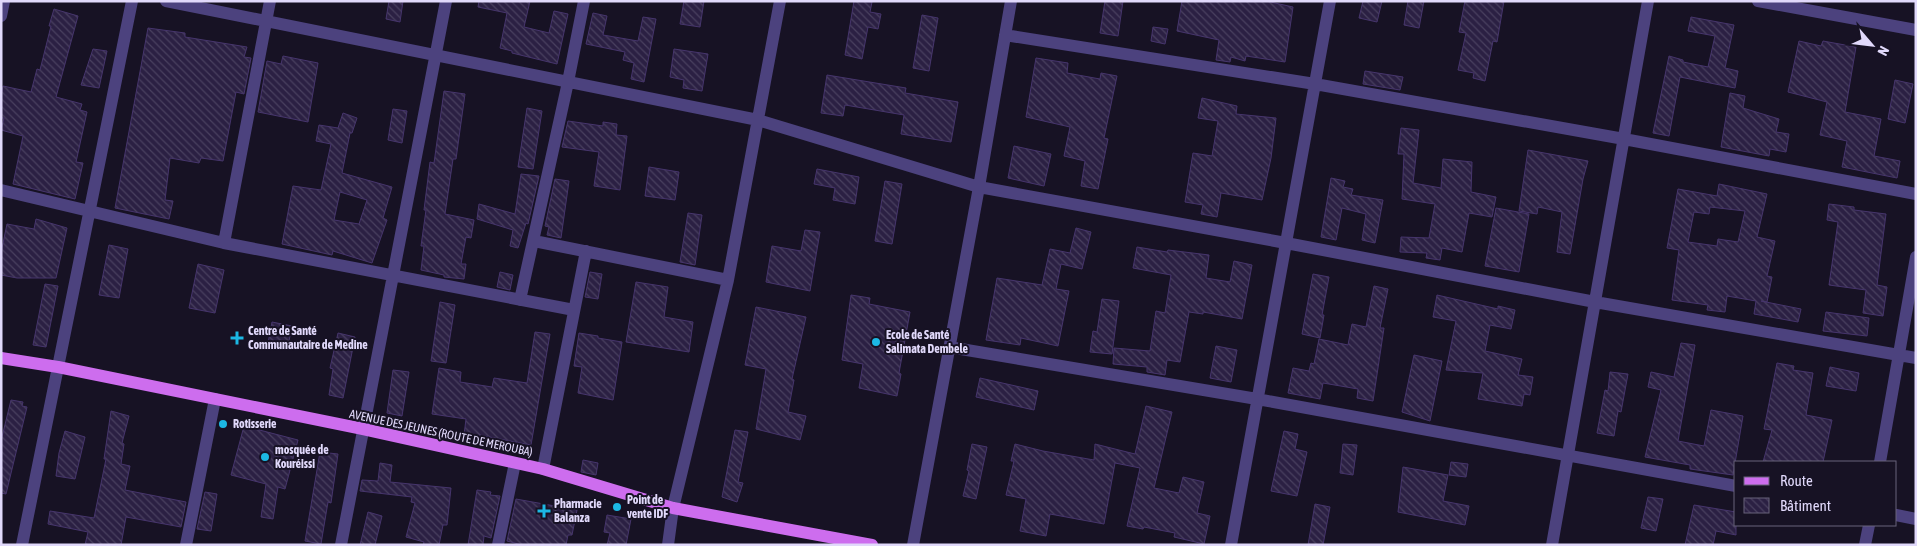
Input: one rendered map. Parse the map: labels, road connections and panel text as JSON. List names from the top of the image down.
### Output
{
  "streets": {
    "main road": ["AVENUE DES JEUNES (ROUTE DE MEROUBA)"]
  },
  "places": {
    "health": ["Centre de Santé Communautaire de Medine", "Pharmacie Balanza"],
    "other": [
      "Ecole de Santé Salimata Dembele",
      "Rotisserie",
      "mosquée de Kouréissi",
      "Point de vente IDF"
    ]
  },
  "legend": ["Route", "Bâtiment"],
  "north": "bottom right"
}
